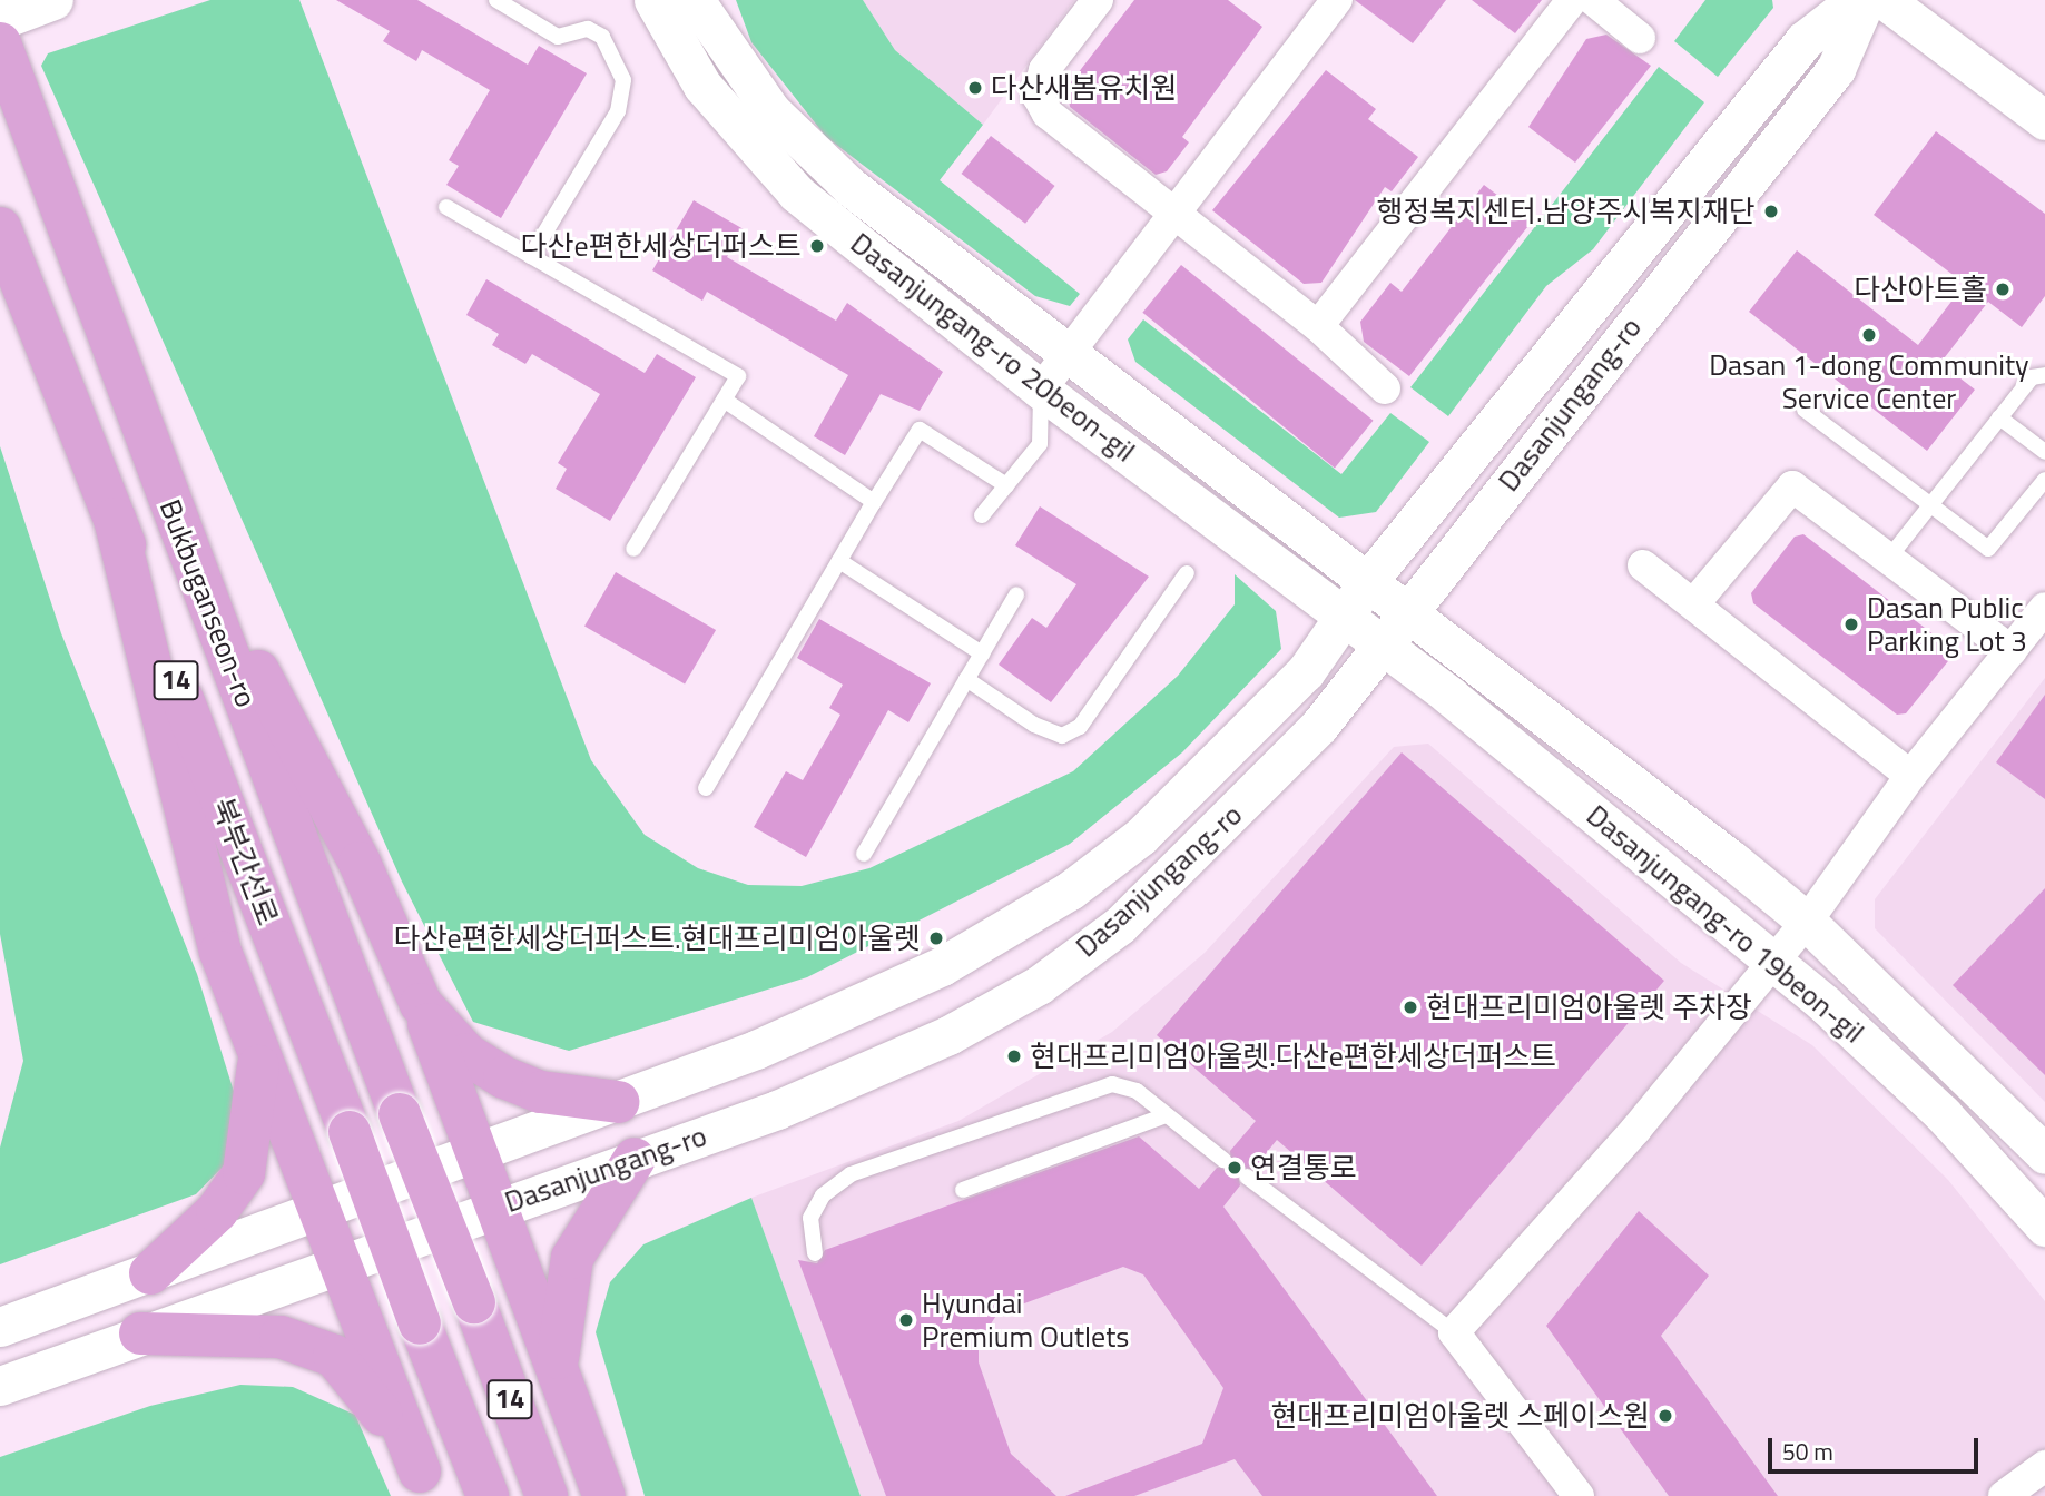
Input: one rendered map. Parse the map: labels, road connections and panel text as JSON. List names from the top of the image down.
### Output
{
  "streets": {
    "highway": ["Bukbuganseon-ro", "14", "북부간선로"],
    "street": ["Dasanjungang-ro 20beon-gil", "Dasanjungang-ro", "Dasanjungang-ro 19beon-gil"]
  },
  "crossings": [
    ["Dasanjungang-ro 20beon-gil", "Dasanjungang-ro"],
    ["Dasanjungang-ro 20beon-gil", "Dasanjungang-ro 19beon-gil"],
    ["Dasanjungang-ro", "Dasanjungang-ro 19beon-gil"]
  ],
  "places": [
    "다산새봄유치원",
    "행정복지센터.남양주시복지재단",
    "다산e편한세상더퍼스트",
    "다산아트홀",
    "Dasan 1-dong Community Service Center",
    "Dasan Public Parking Lot 3",
    "다산e편한세상더퍼스트.현대프리미엄아울렛",
    "현대프리미엄아울렛 주차장",
    "현대프리미엄아울렛.다산e편한세상더퍼스트",
    "연결통로",
    "Hyundai Premium Outlets",
    "현대프리미엄아울렛 스페이스원"
  ],
  "scale_bar": "50 m"
}
